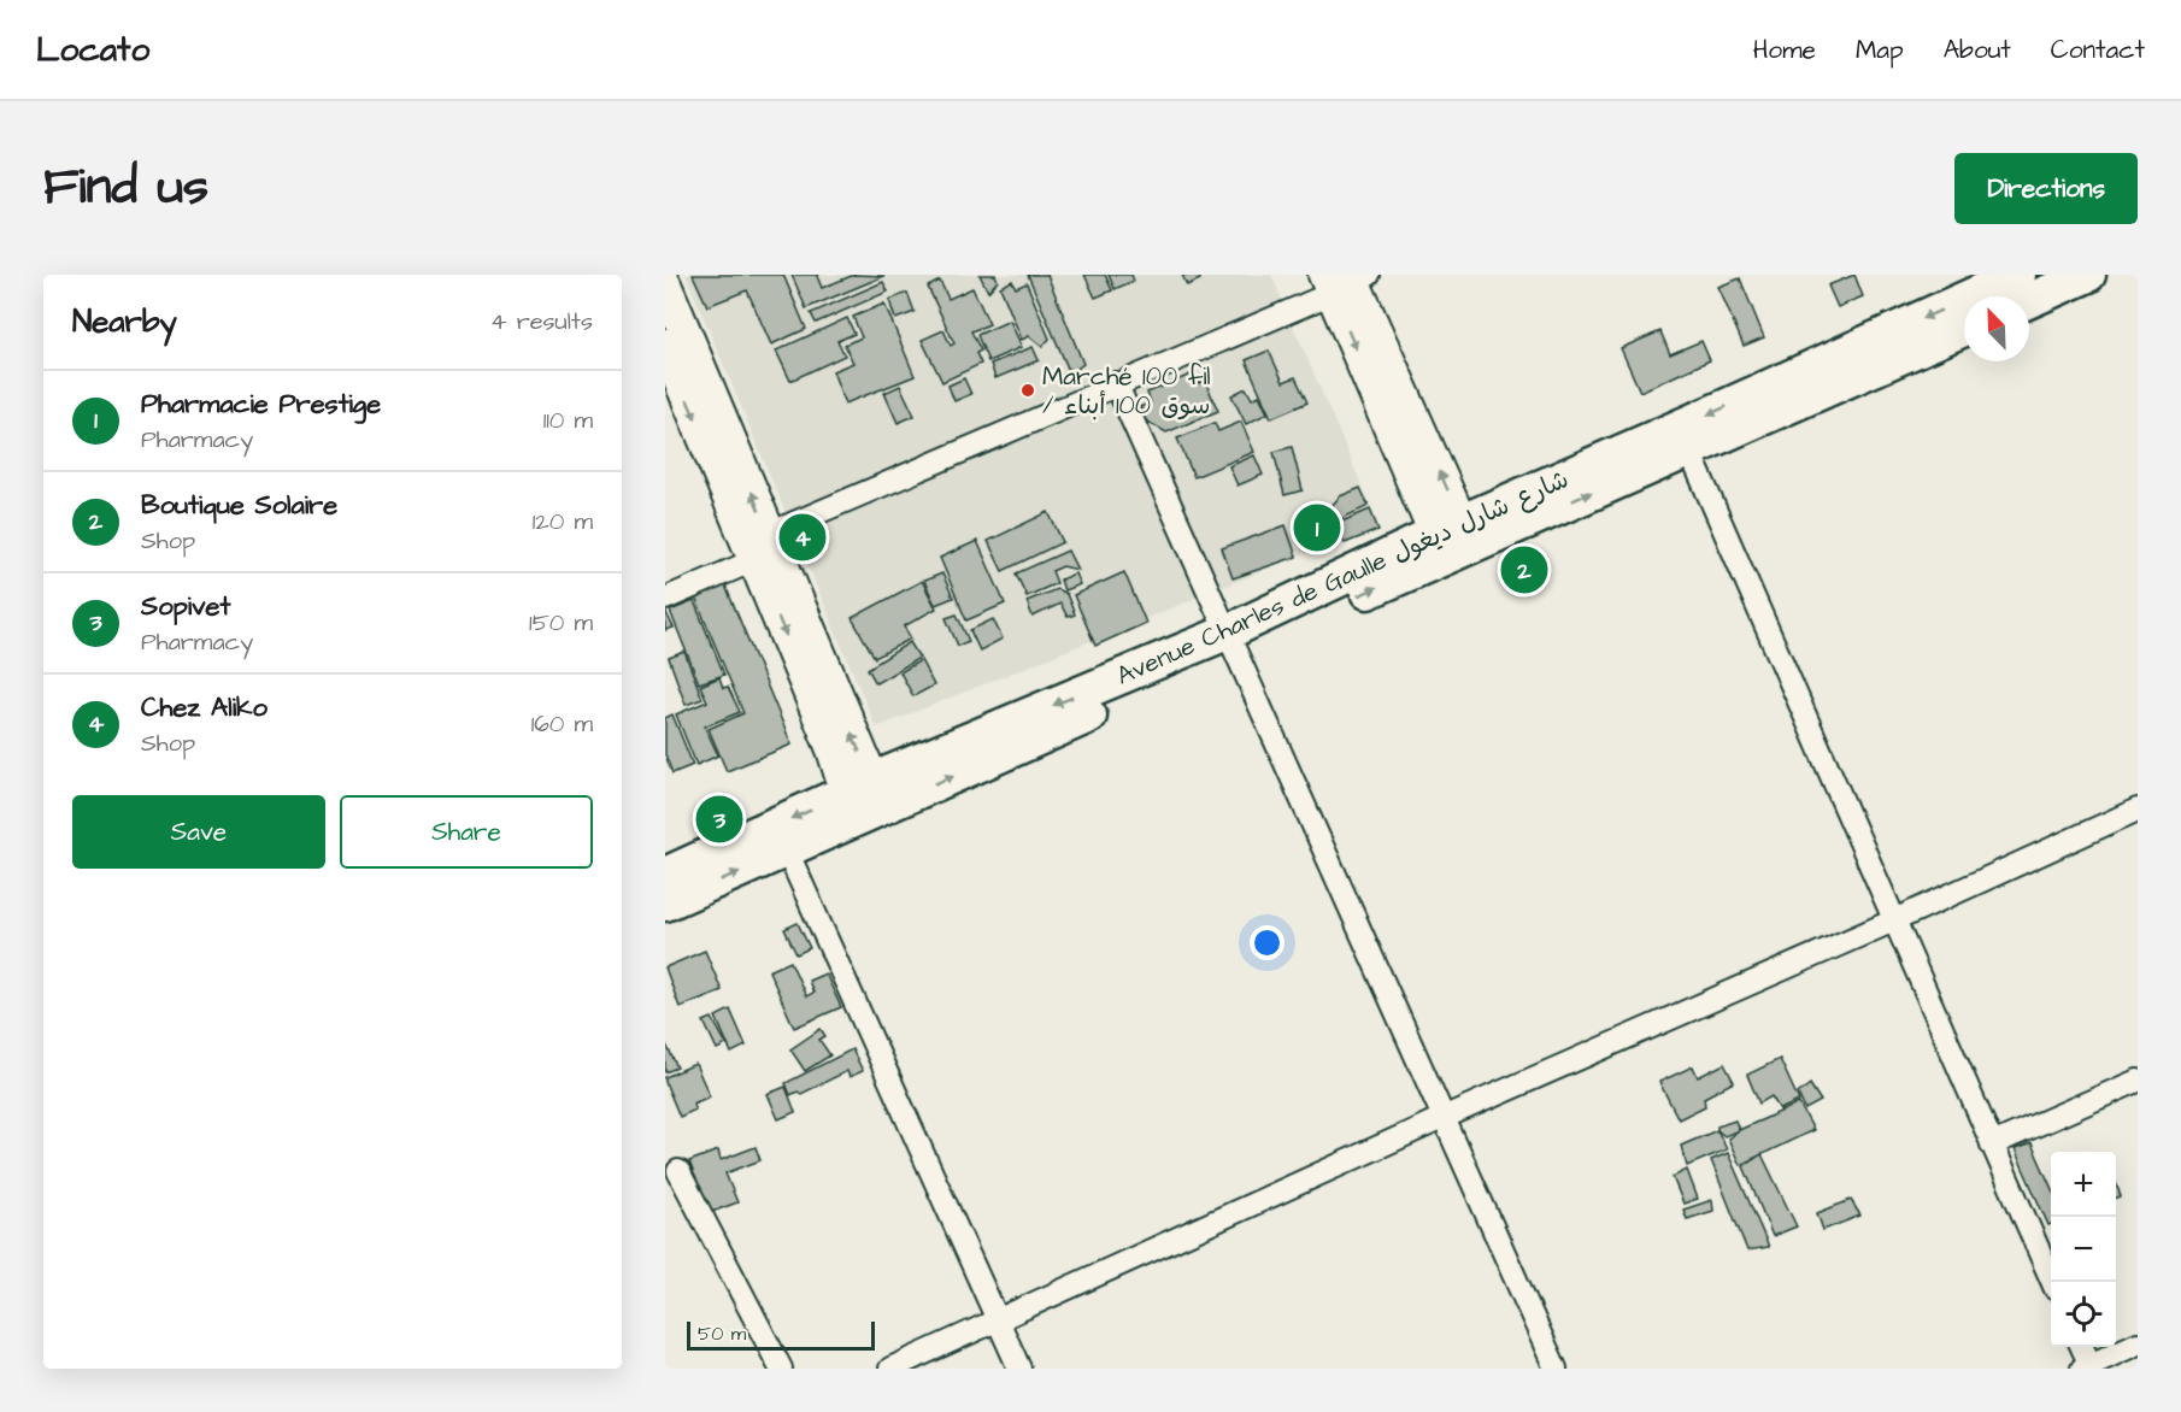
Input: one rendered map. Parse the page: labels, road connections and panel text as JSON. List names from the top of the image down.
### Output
{
  "streets": {
    "main road": ["Avenue Charles de Gaulle شارع شارل ديغول"]
  },
  "places": ["Marché 100 fil / سوق 100 أبناء"],
  "scale_bar": "50 m",
  "north": "top left",
  "page": {
    "header": "Locato",
    "nav": [
      "Home",
      "Map",
      "About",
      "Contact"
    ],
    "title": "Find us",
    "buttons": [
      "Directions",
      ["Save", "Share"]
    ],
    "heading": ["Nearby", "4 results"],
    "list": [
      {
        "mark": "1",
        "name": "Pharmacie Prestige",
        "note": "Pharmacy",
        "value": "110 m"
      },
      {
        "mark": "2",
        "name": "Boutique Solaire",
        "note": "Shop",
        "value": "120 m"
      },
      {
        "mark": "3",
        "name": "Sopivet",
        "note": "Pharmacy",
        "value": "150 m"
      },
      {
        "mark": "4",
        "name": "Chez Aliko",
        "note": "Shop",
        "value": "160 m"
      }
    ],
    "pins": [
      "1",
      "4",
      "2",
      "3"
    ],
    "map_buttons": ["+", "−"],
    "scale": "50 m"
  }
}
